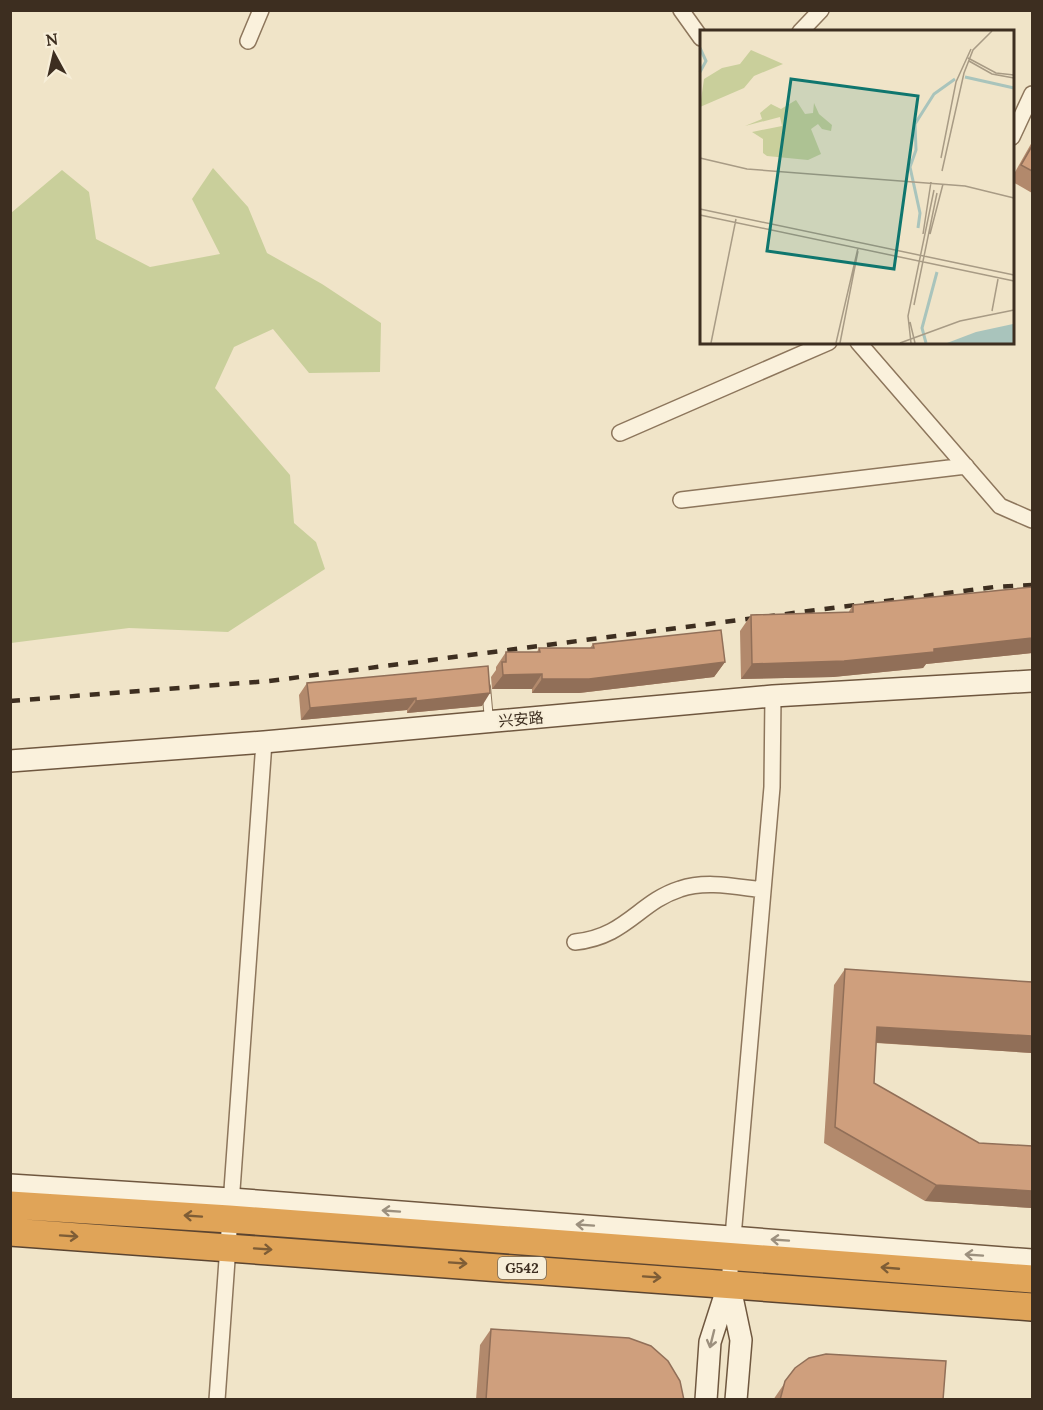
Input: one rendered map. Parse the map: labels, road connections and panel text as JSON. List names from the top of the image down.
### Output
{
  "streets": {
    "highway": ["G542"],
    "street": ["兴安路"]
  },
  "north": "top"
}
